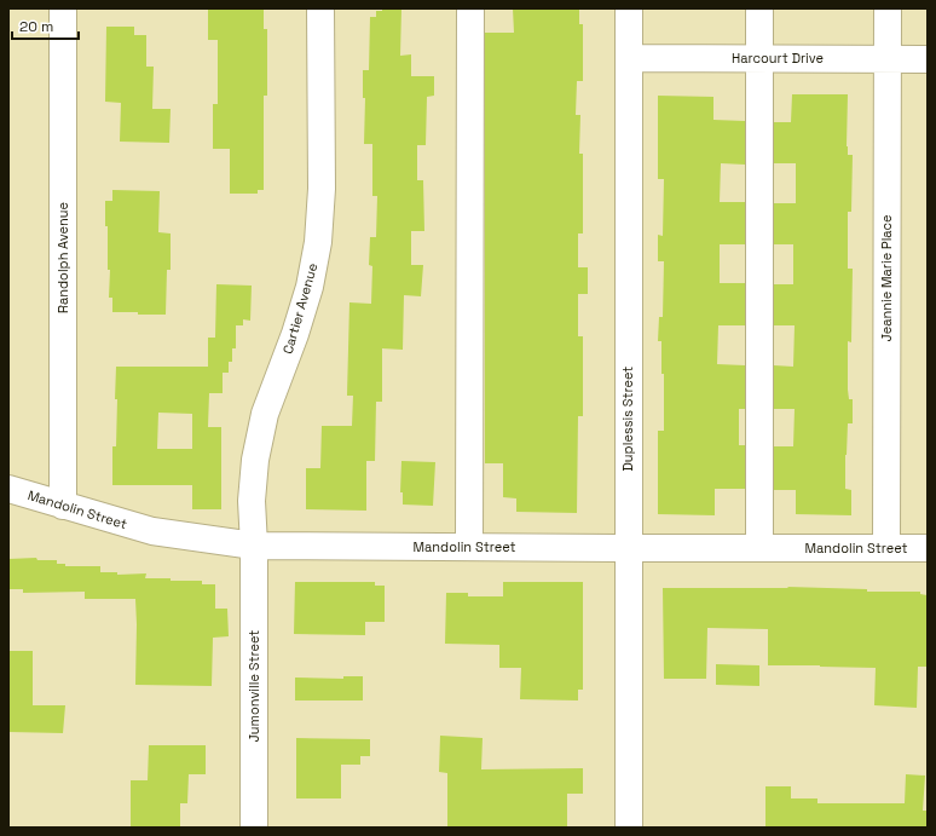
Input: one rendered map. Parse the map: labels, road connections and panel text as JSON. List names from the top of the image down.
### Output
{
  "streets": {
    "street": [
      "Harcourt Drive",
      "Randolph Avenue",
      "Jeannie Marie Place",
      "Cartier Avenue",
      "Duplessis Street",
      "Mandolin Street",
      "Jumonville Street"
    ]
  },
  "crossings": [
    ["Harcourt Drive", "Jeannie Marie Place"],
    ["Harcourt Drive", "Duplessis Street"],
    ["Randolph Avenue", "Mandolin Street"],
    ["Jeannie Marie Place", "Mandolin Street"],
    ["Cartier Avenue", "Mandolin Street"],
    ["Cartier Avenue", "Jumonville Street"],
    ["Duplessis Street", "Mandolin Street"],
    ["Mandolin Street", "Jumonville Street"]
  ],
  "scale_bar": "20 m"
}
